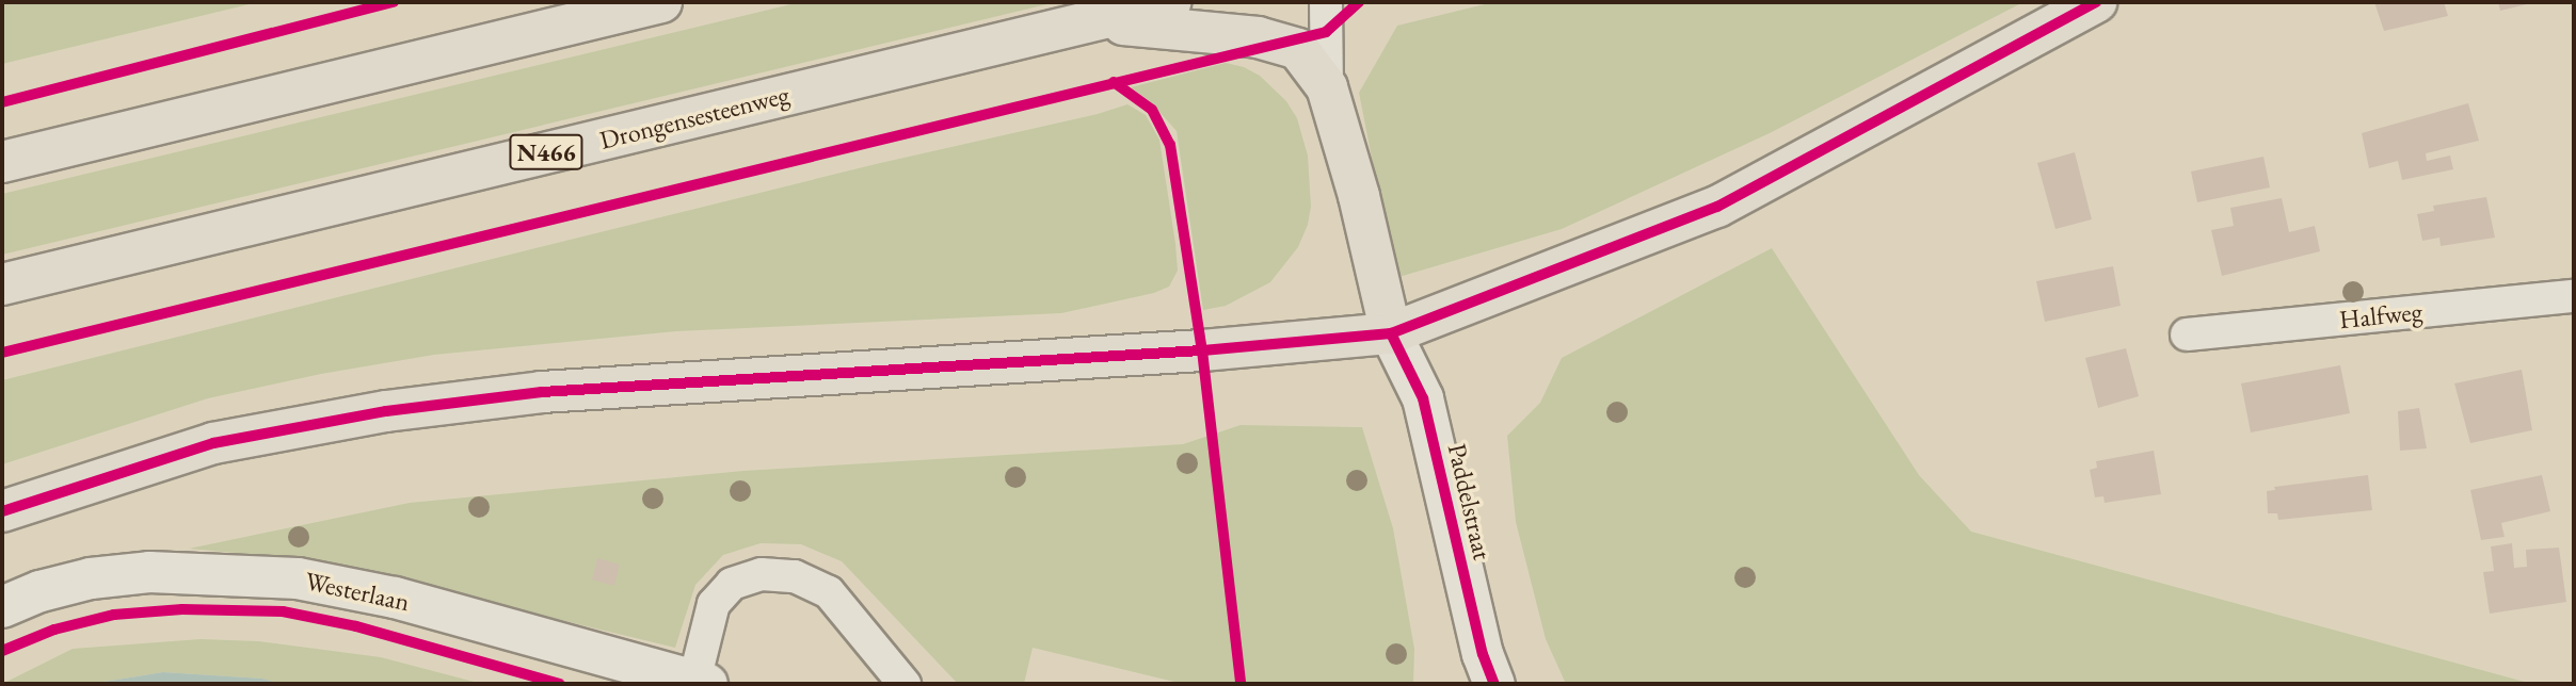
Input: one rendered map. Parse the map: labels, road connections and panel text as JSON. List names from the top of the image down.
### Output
{
  "streets": {
    "highway": ["Drongensesteenweg", "N466"],
    "street": ["Paddelstraat", "Westerlaan"],
    "lane": ["Halfweg"]
  }
}
